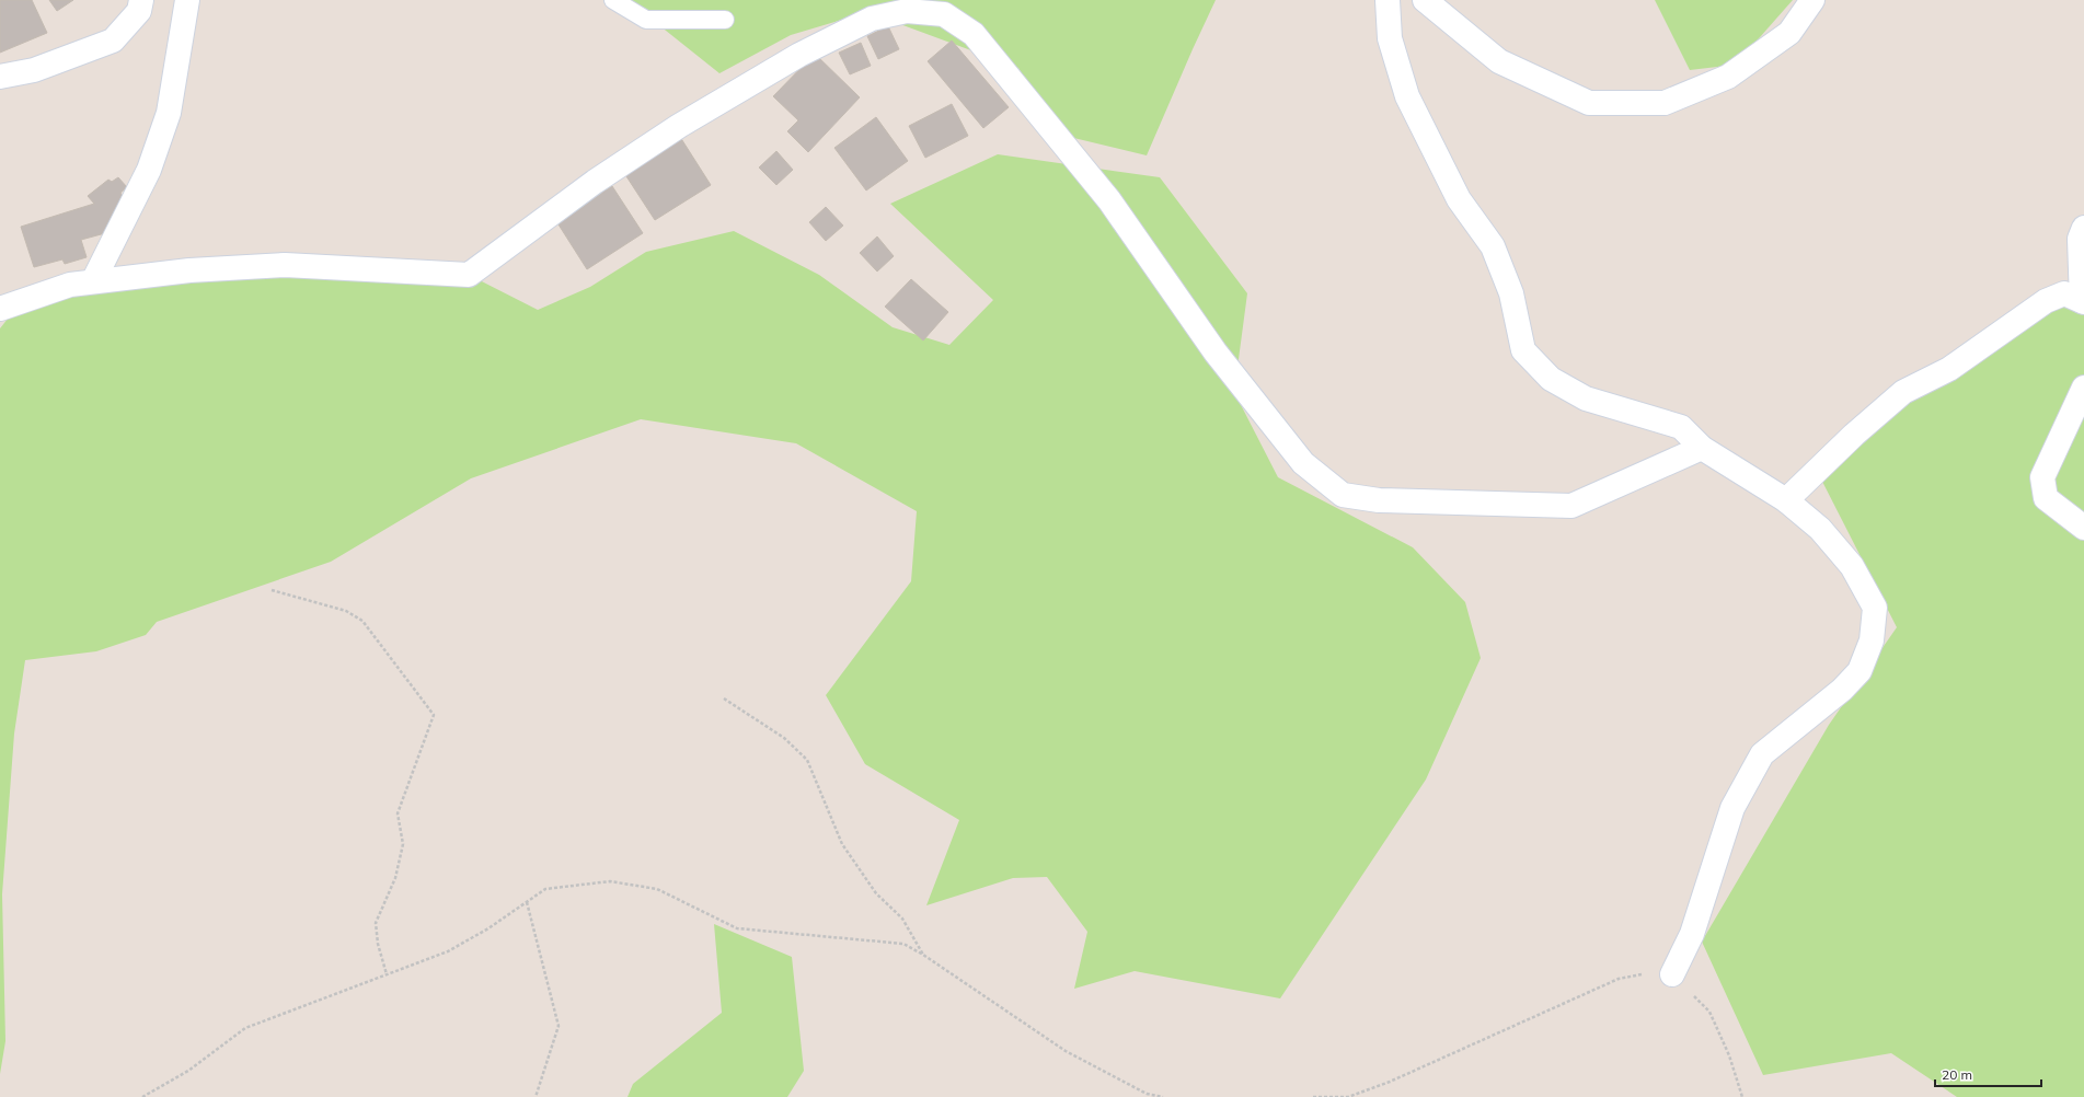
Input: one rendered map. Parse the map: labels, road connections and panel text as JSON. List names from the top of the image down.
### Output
{
  "scale_bar": "20 m"
}
